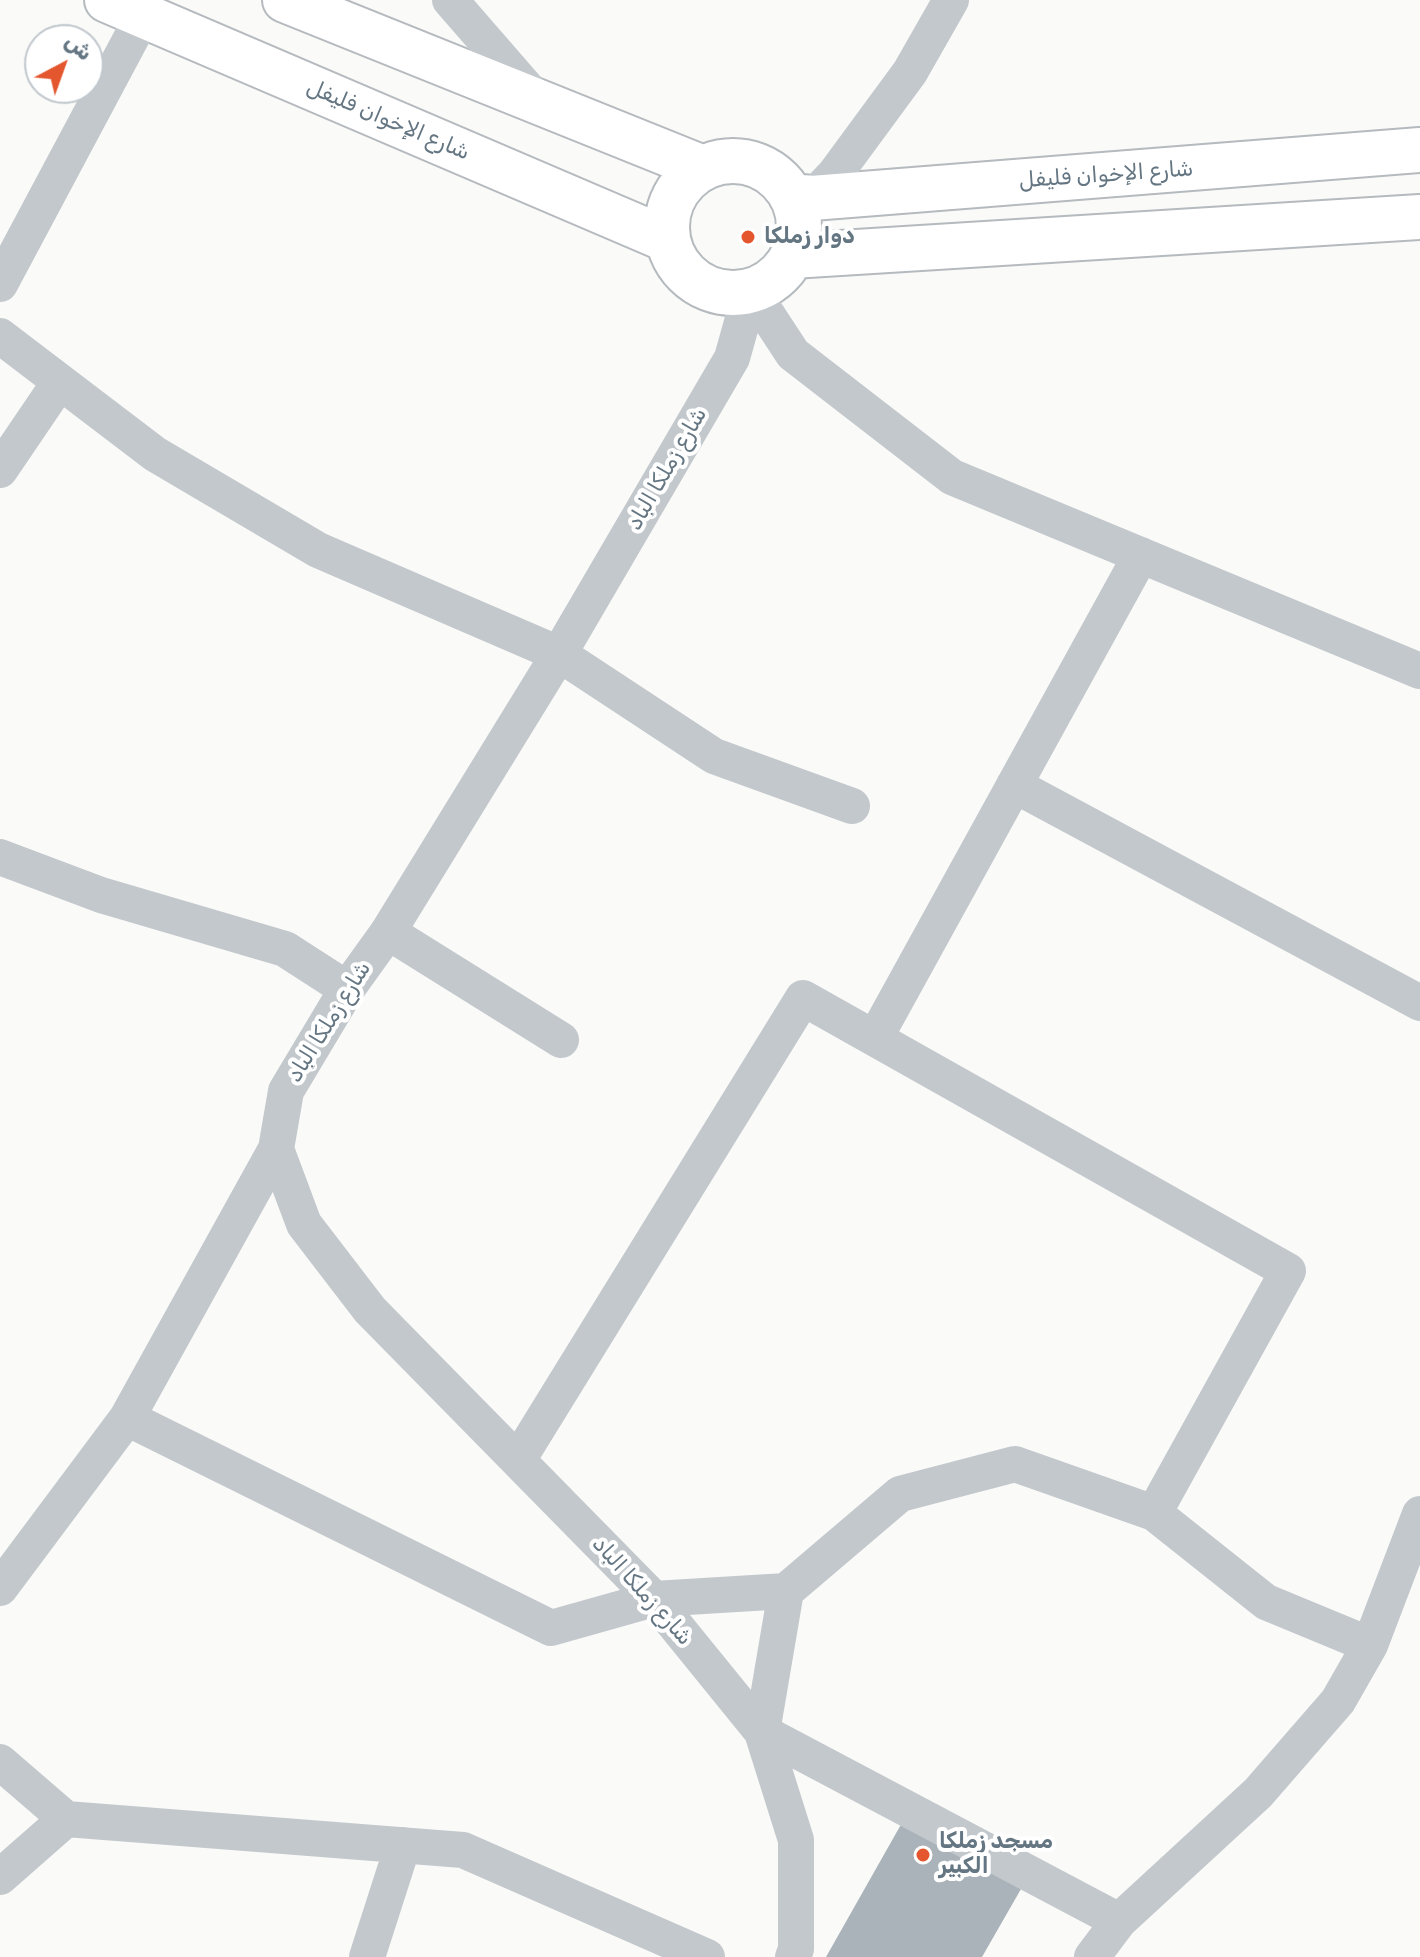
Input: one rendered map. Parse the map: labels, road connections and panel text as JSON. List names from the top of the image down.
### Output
{
  "streets": {
    "main road": ["شارع الإخوان فليفل"],
    "street": ["شارع زملكا الباد"]
  },
  "crossings": [
    ["شارع الإخوان فليفل", "شارع زملكا الباد"]
  ],
  "places": ["دوار زملكا", "مسجد زملكا الكبير"],
  "north": "top right"
}
